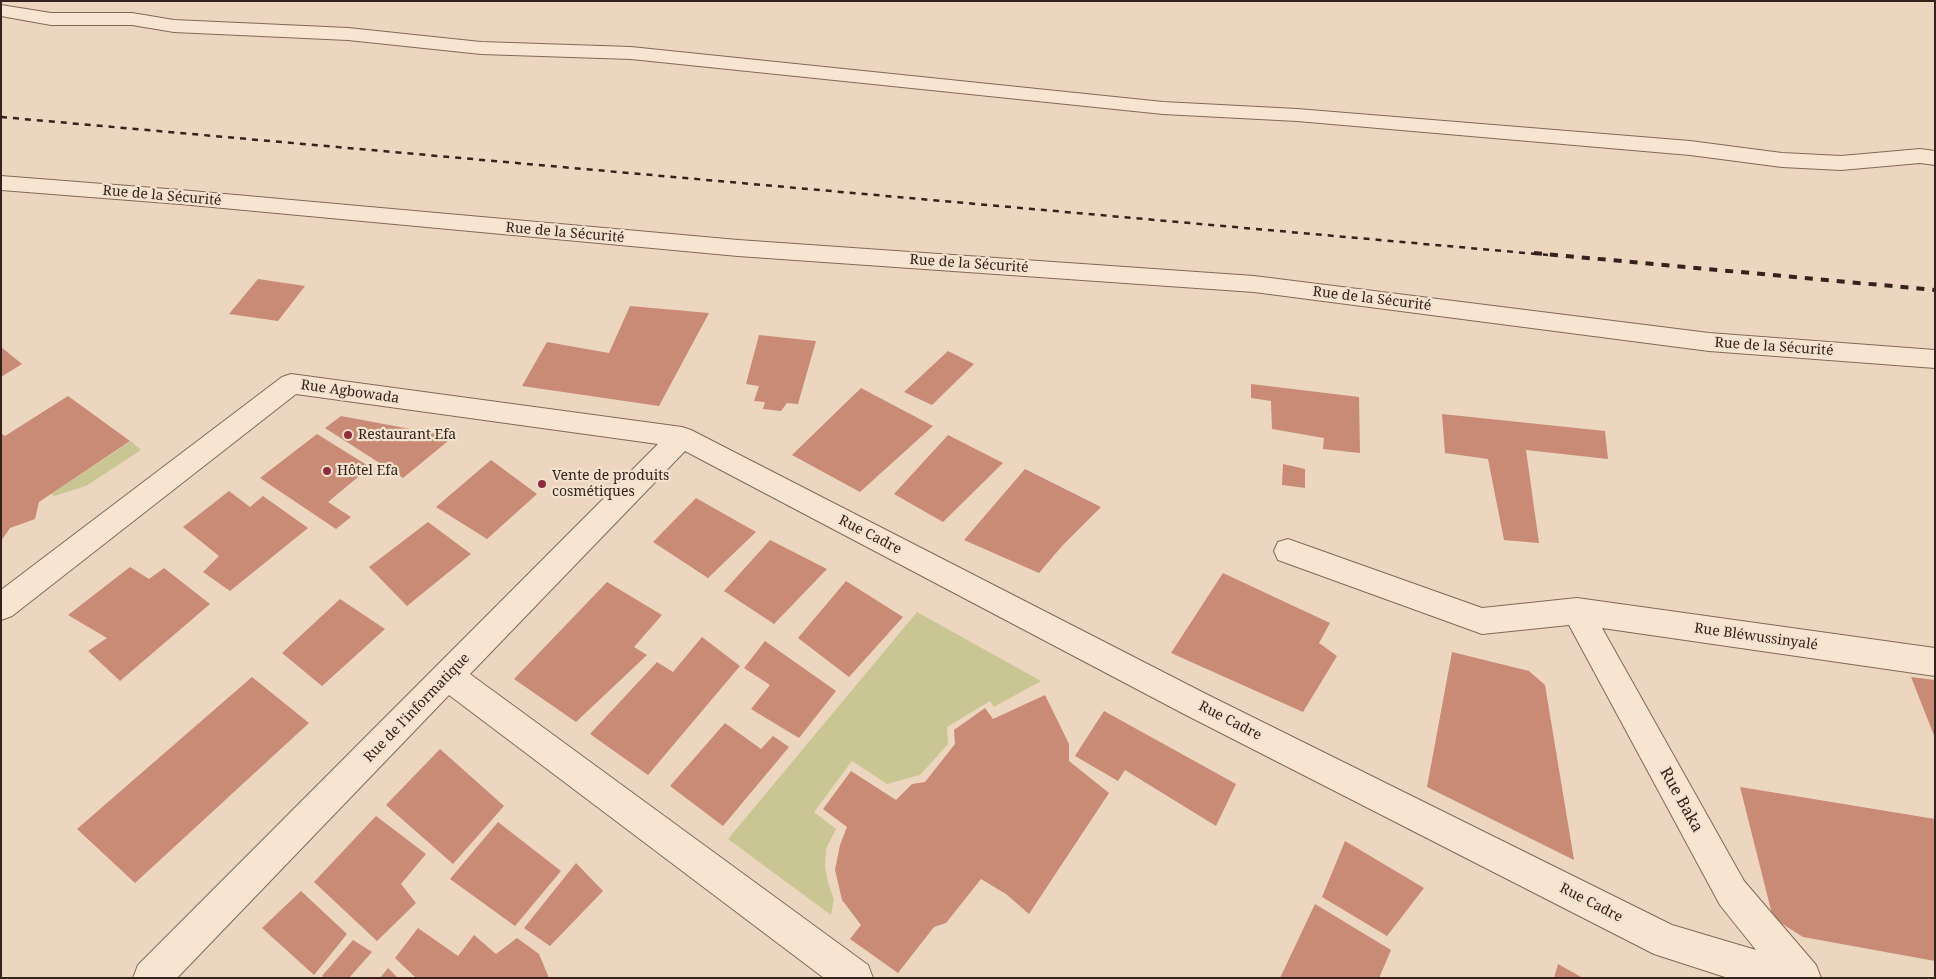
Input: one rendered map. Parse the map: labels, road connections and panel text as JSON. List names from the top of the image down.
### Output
{
  "streets": {
    "street": [
      "Rue de la Sécurité",
      "Rue Agbowada",
      "Rue Cadre",
      "Rue Bléwussinyalé",
      "Rue de l'informatique",
      "Rue Baka"
    ]
  },
  "crossings": [
    ["Rue Agbowada", "Rue Cadre"],
    ["Rue Agbowada", "Rue de l'informatique"],
    ["Rue Cadre", "Rue de l'informatique"],
    ["Rue Bléwussinyalé", "Rue Baka"]
  ],
  "places": ["Restaurant Efa", "Hôtel Efa", "Vente de produits cosmétiques"]
}
